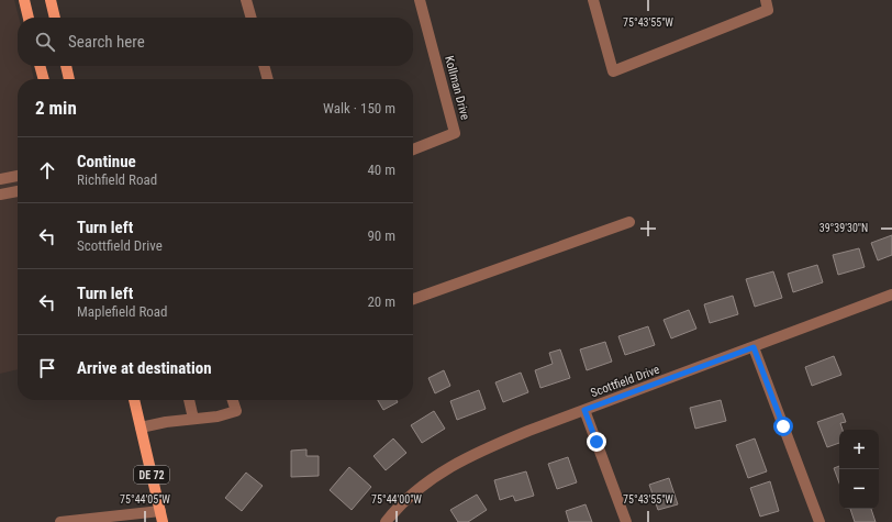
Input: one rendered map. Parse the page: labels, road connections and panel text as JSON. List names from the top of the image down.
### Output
{
  "streets": {
    "main road": ["DE 72"],
    "street": ["Kollman Drive", "Scottfield Drive"]
  },
  "page": {
    "search": "Search here",
    "heading": ["2 min", "Walk · 150 m"],
    "list": [
      ["Continue", "Richfield Road", "40 m"],
      ["Turn left", "Scottfield Drive", "90 m"],
      ["Turn left", "Maplefield Road", "20 m"],
      "Arrive at destination"
    ],
    "map_buttons": ["+", "−"]
  },
  "coordinates": [
    "75°43'55\"W",
    "39°39'30\"N",
    "75°44'05\"W",
    "75°44'00\"W"
  ]
}
